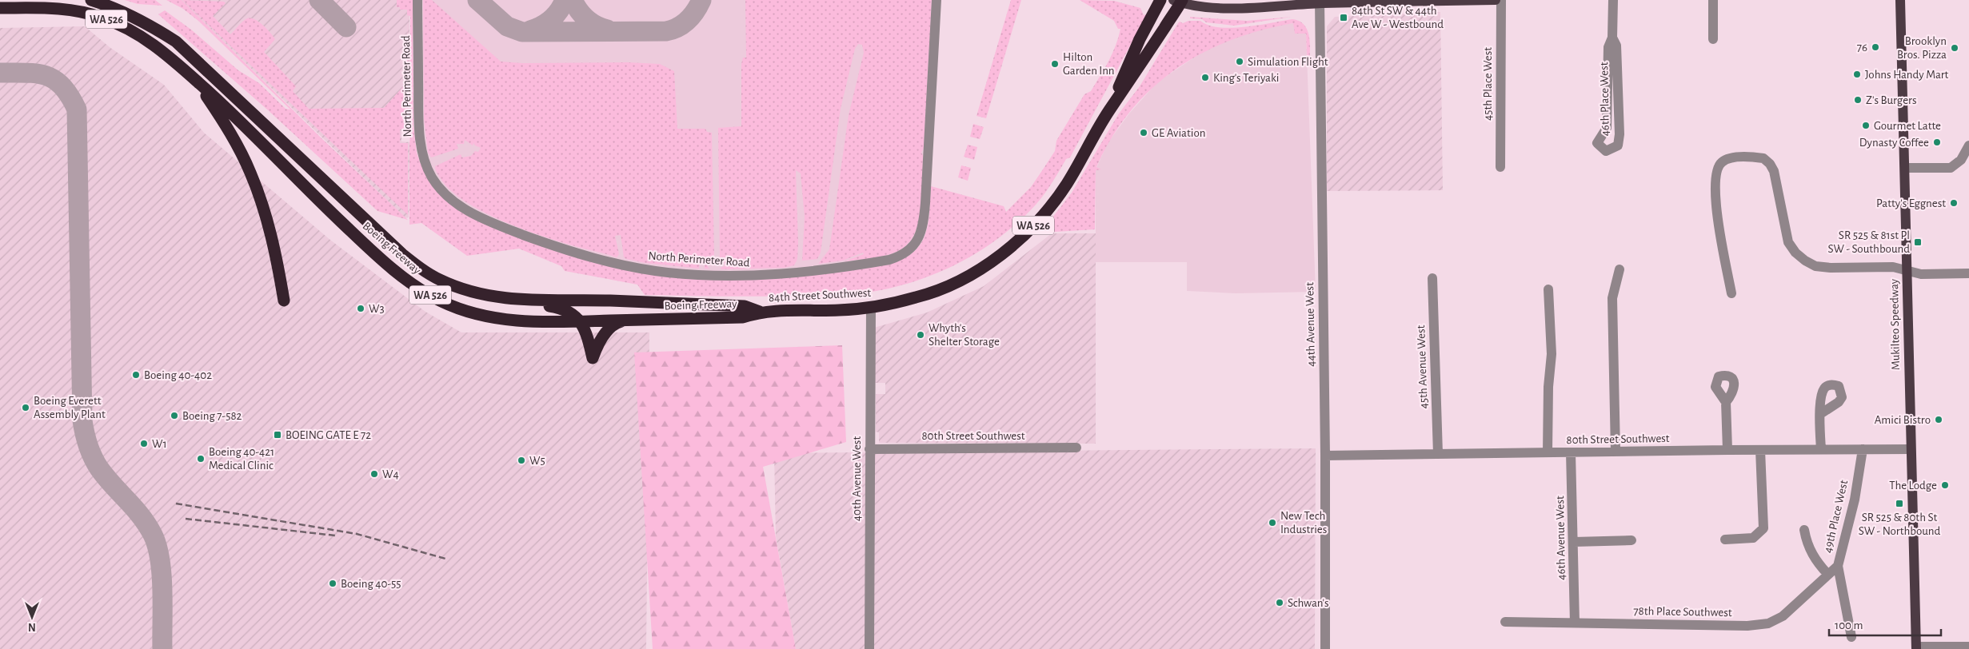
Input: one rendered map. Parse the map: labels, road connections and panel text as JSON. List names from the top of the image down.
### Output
{
  "streets": {
    "highway": ["WA 526", "Boeing Freeway", "84th Street Southwest"],
    "main road": ["Mukilteo Speedway"],
    "street": [
      "45th Place West",
      "North Perimeter Road",
      "46th Place West",
      "44th Avenue West",
      "45th Avenue West",
      "80th Street Southwest",
      "40th Avenue West",
      "49th Place West",
      "46th Avenue West",
      "78th Place Southwest"
    ]
  },
  "crossings": [
    ["Boeing Freeway", "84th Street Southwest"],
    ["84th Street Southwest", "44th Avenue West"],
    ["84th Street Southwest", "40th Avenue West"],
    ["44th Avenue West", "80th Street Southwest"],
    ["Mukilteo Speedway", "80th Street Southwest"],
    ["45th Avenue West", "80th Street Southwest"],
    ["80th Street Southwest", "40th Avenue West"],
    ["80th Street Southwest", "49th Place West"],
    ["80th Street Southwest", "46th Avenue West"],
    ["49th Place West", "78th Place Southwest"],
    ["46th Avenue West", "78th Place Southwest"]
  ],
  "places": {
    "transit": [
      "84th St SW & 44th Ave W - Westbound",
      "SR 525 & 81st Pl SW - Southbound",
      "BOEING GATE E 72",
      "SR 525 & 80th St SW - Northbound"
    ],
    "other": [
      "76",
      "Brooklyn Bros. Pizza",
      "Simulation Flight",
      "Hilton Garden Inn",
      "Johns Handy Mart",
      "King's Teriyaki",
      "Z's Burgers",
      "Gourmet Latte",
      "GE Aviation",
      "Dynasty Coffee",
      "Patty's Eggnest",
      "W3",
      "Whyth's Shelter Storage",
      "Boeing 40-402",
      "Boeing Everett Assembly Plant",
      "Boeing 7-582",
      "Amici Bistro",
      "W1",
      "Boeing 40-421 Medical Clinic",
      "W5",
      "W4",
      "The Lodge",
      "New Tech Industries",
      "Boeing 40-55",
      "Schwan's"
    ]
  },
  "scale_bar": "100 m",
  "north": "bottom"
}
